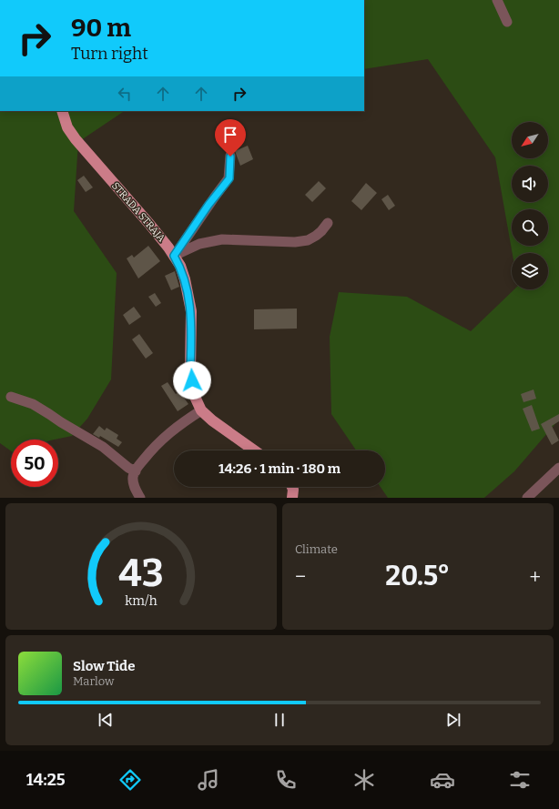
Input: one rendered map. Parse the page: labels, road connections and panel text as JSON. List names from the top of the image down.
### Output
{
  "streets": {
    "main road": ["STRADA STRAJA"]
  },
  "north": "bottom left",
  "page": {
    "turn": ["90 m", "Turn right"],
    "limit": "50",
    "trip": "14:26 · 1 min · 180 m",
    "tile": "Climate",
    "heat": ["−", "20.5°", "+"],
    "song": ["Slow Tide", "Marlow"],
    "tabs": "14:25",
    "gauge": ["43", "km/h"]
  }
}
